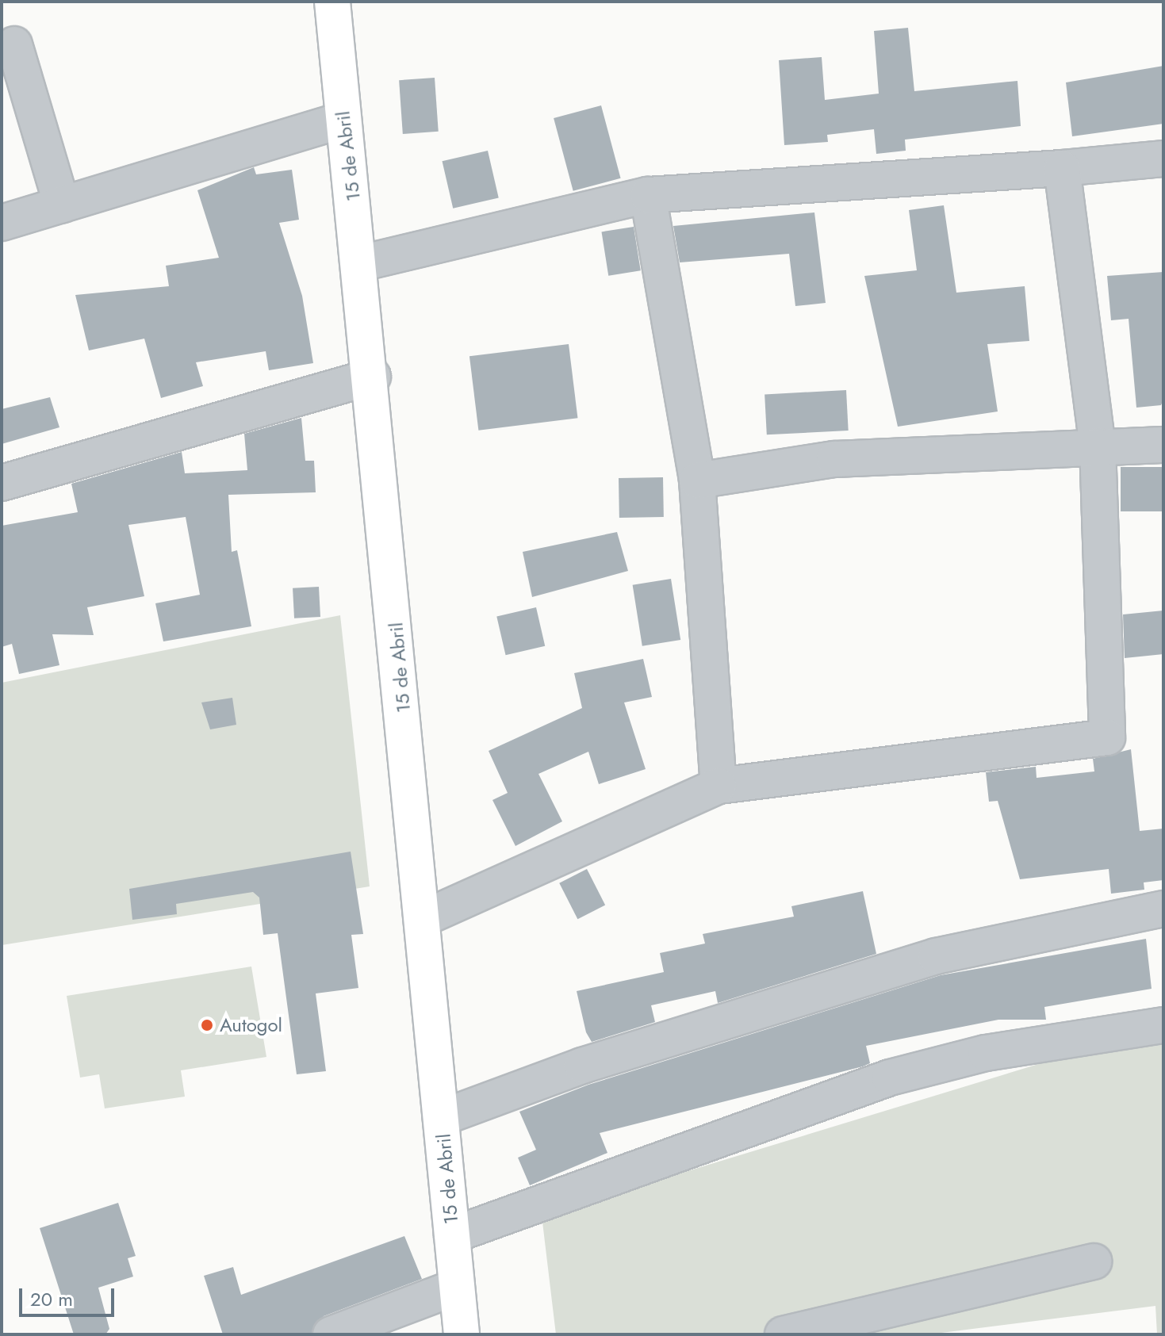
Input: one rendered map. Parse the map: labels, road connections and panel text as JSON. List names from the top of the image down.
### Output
{
  "streets": {
    "main road": ["15 de Abril"]
  },
  "places": ["Autogol"],
  "scale_bar": "20 m"
}
